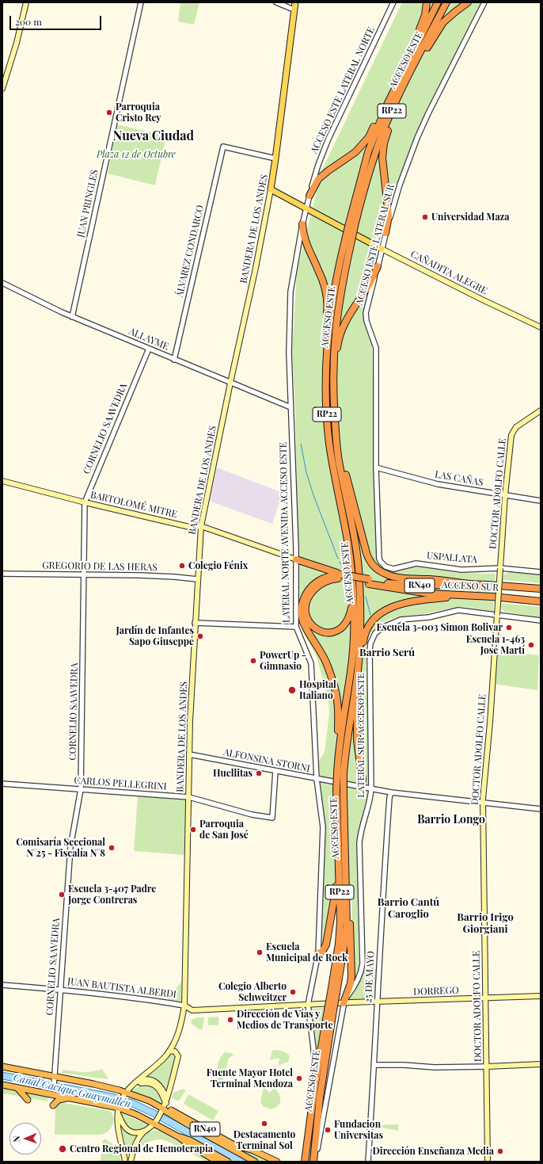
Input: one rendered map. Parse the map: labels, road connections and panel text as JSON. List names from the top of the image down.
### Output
{
  "streets": {
    "highway": [
      "ACCESO ESTE",
      "RP22",
      "RN40",
      "ACCESO SUR"
    ],
    "main road": [
      "BANDERA DE LOS ANDES",
      "CAÑADITA ALEGRE",
      "DOCTOR ADOLFO CALLE",
      "BARTOLOMÉ MITRE",
      "JUAN BAUTISTA ALBERDI",
      "DORREGO"
    ],
    "street": [
      "ACCESO ESTE LATERAL NORTE",
      "JUAN PRINGLES",
      "ACCESO ESTE LATERAL SUR",
      "ÁLVAREZ CONDARCO",
      "ALLAYME",
      "CORNELIO SAAVEDRA",
      "LAS CAÑAS",
      "LATERAL NORTE AVENIDA ACCESO ESTE",
      "USPALLATA",
      "GREGORIO DE LAS HERAS",
      "LATERAL SUR ACCESO ESTE",
      "ALFONSINA STORNI",
      "CARLOS PELLEGRINI",
      "25 DE MAYO"
    ]
  },
  "crossings": [
    ["ACCESO ESTE", "LATERAL NORTE AVENIDA ACCESO ESTE"],
    ["ACCESO ESTE", "JUAN BAUTISTA ALBERDI"],
    ["ACCESO ESTE", "DORREGO"],
    ["ACCESO ESTE LATERAL NORTE", "CAÑADITA ALEGRE"],
    ["ACCESO ESTE LATERAL NORTE", "LATERAL NORTE AVENIDA ACCESO ESTE"],
    ["JUAN PRINGLES", "ALLAYME"],
    ["BANDERA DE LOS ANDES", "ÁLVAREZ CONDARCO"],
    ["BANDERA DE LOS ANDES", "CAÑADITA ALEGRE"],
    ["BANDERA DE LOS ANDES", "ALLAYME"],
    ["BANDERA DE LOS ANDES", "BARTOLOMÉ MITRE"],
    ["BANDERA DE LOS ANDES", "GREGORIO DE LAS HERAS"],
    ["BANDERA DE LOS ANDES", "RN40"],
    ["BANDERA DE LOS ANDES", "ALFONSINA STORNI"],
    ["BANDERA DE LOS ANDES", "CARLOS PELLEGRINI"],
    ["BANDERA DE LOS ANDES", "JUAN BAUTISTA ALBERDI"],
    ["ACCESO ESTE LATERAL SUR", "CAÑADITA ALEGRE"],
    ["ACCESO ESTE LATERAL SUR", "LAS CAÑAS"],
    ["ACCESO ESTE LATERAL SUR", "USPALLATA"],
    ["ÁLVAREZ CONDARCO", "ALLAYME"],
    ["ALLAYME", "CORNELIO SAAVEDRA"],
    ["ALLAYME", "LATERAL NORTE AVENIDA ACCESO ESTE"],
    ["CORNELIO SAAVEDRA", "BARTOLOMÉ MITRE"],
    ["CORNELIO SAAVEDRA", "GREGORIO DE LAS HERAS"],
    ["CORNELIO SAAVEDRA", "RN40"],
    ["CORNELIO SAAVEDRA", "CARLOS PELLEGRINI"],
    ["CORNELIO SAAVEDRA", "JUAN BAUTISTA ALBERDI"],
    ["LAS CAÑAS", "DOCTOR ADOLFO CALLE"],
    ["DOCTOR ADOLFO CALLE", "USPALLATA"],
    ["DOCTOR ADOLFO CALLE", "LATERAL SUR ACCESO ESTE"],
    ["DOCTOR ADOLFO CALLE", "ALFONSINA STORNI"],
    ["DOCTOR ADOLFO CALLE", "DORREGO"],
    ["BARTOLOMÉ MITRE", "LATERAL NORTE AVENIDA ACCESO ESTE"],
    ["BARTOLOMÉ MITRE", "ACCESO SUR"],
    ["LATERAL NORTE AVENIDA ACCESO ESTE", "ACCESO SUR"],
    ["LATERAL NORTE AVENIDA ACCESO ESTE", "ALFONSINA STORNI"],
    ["LATERAL NORTE AVENIDA ACCESO ESTE", "JUAN BAUTISTA ALBERDI"],
    ["LATERAL SUR ACCESO ESTE", "ALFONSINA STORNI"],
    ["LATERAL SUR ACCESO ESTE", "DORREGO"],
    ["ALFONSINA STORNI", "CARLOS PELLEGRINI"],
    ["ALFONSINA STORNI", "25 DE MAYO"],
    ["25 DE MAYO", "DORREGO"],
    ["JUAN BAUTISTA ALBERDI", "DORREGO"]
  ],
  "districts": [
    "Nueva Ciudad",
    "Barrio Serú",
    "Barrio Longo",
    "Barrio Cantú Caroglio",
    "Barrio Irigo Giorgiani"
  ],
  "water": ["Canal Cacique Guaymallén"],
  "parks": ["Plaza 12 de Octubre"],
  "places": [
    "Parroquia Cristo Rey",
    "Universidad Maza",
    "Colegio Fénix",
    "Escuela 3-003 Simon Bolivar",
    "Jardín de Infantes Sapo Giuseppe",
    "Escuela 1-463 José Martí",
    "PowerUp - Gimnasio",
    "Hospital Italiano",
    "Huellitas",
    "Parroquia de San José",
    "Comisaría Seccional N°25 - Fiscalía N°8",
    "Escuela 3-407 Padre Jorge Contreras",
    "Escuela Municipal de Rock",
    "Colegio Alberto Schweitzer",
    "Dirección de Vías y Medios de Transporte",
    "Fuente Mayor Hotel Terminal Mendoza",
    "Destacamento Terminal Sol",
    "Fundacion Universitas",
    "Centro Regional de Hemoterapia",
    "Dirección Enseñanza Media"
  ],
  "scale_bar": "200 m",
  "north": "left"
}
